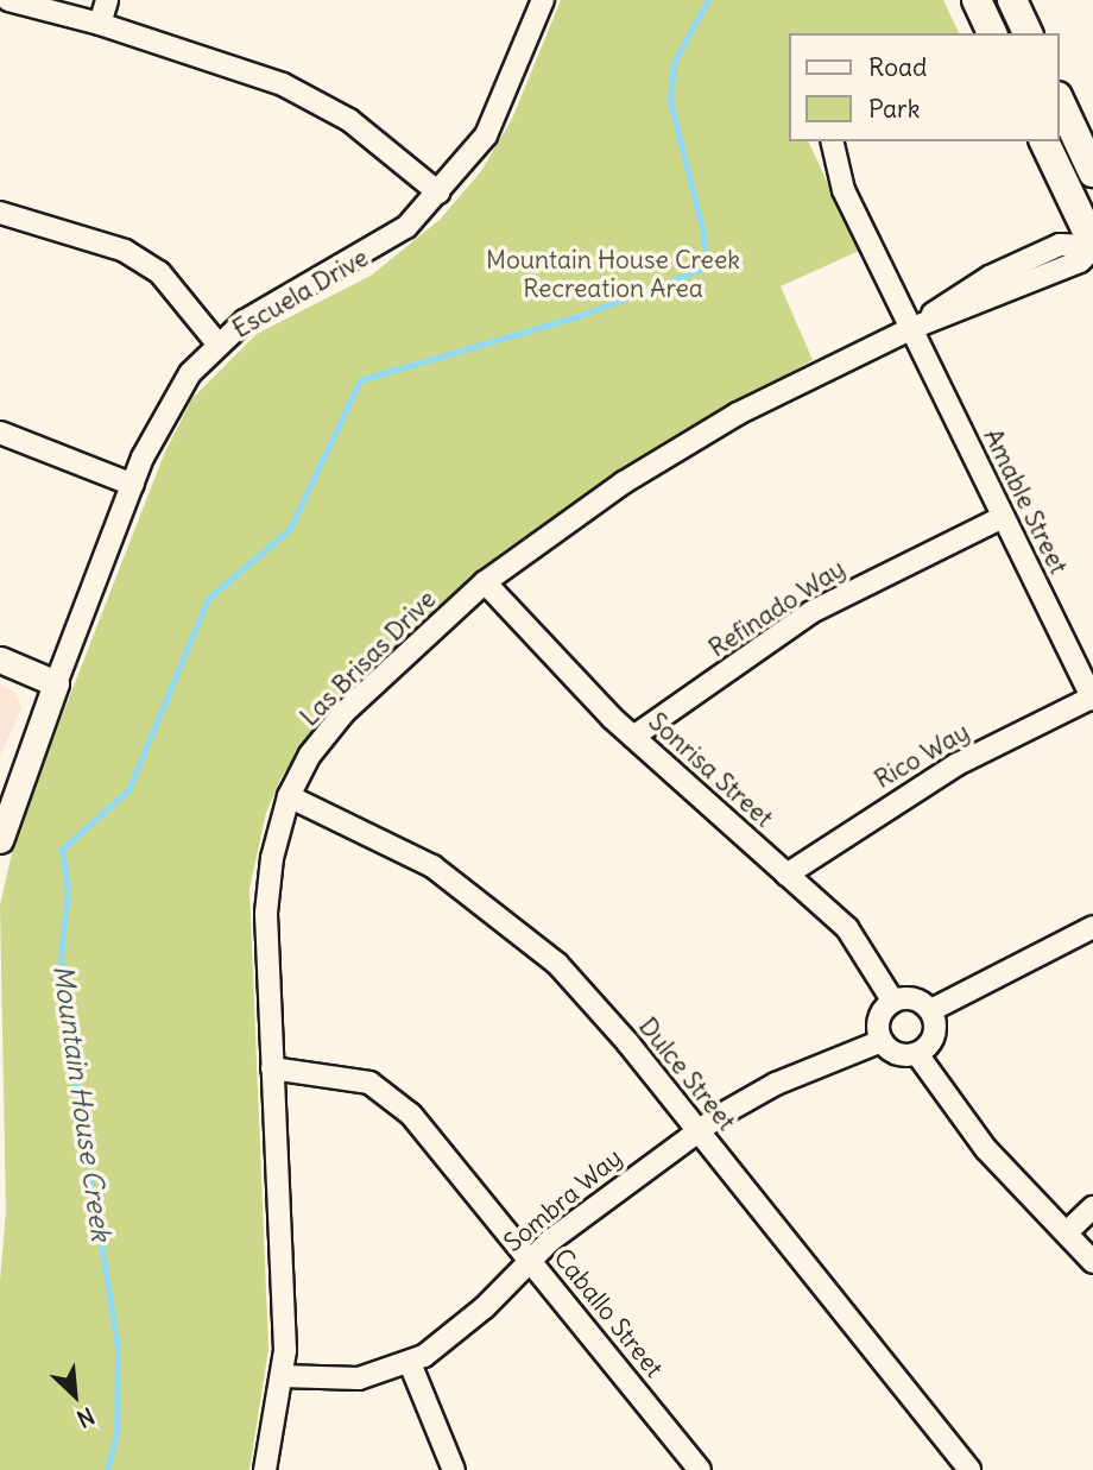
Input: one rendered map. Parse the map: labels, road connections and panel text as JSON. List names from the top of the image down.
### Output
{
  "streets": {
    "street": [
      "Escuela Drive",
      "Amable Street",
      "Refinado Way",
      "Las Brisas Drive",
      "Rico Way",
      "Sonrisa Street",
      "Dulce Street",
      "Sombra Way",
      "Caballo Street"
    ]
  },
  "crossings": [
    ["Amable Street", "Refinado Way"],
    ["Amable Street", "Las Brisas Drive"],
    ["Amable Street", "Rico Way"],
    ["Refinado Way", "Sonrisa Street"],
    ["Las Brisas Drive", "Sonrisa Street"],
    ["Las Brisas Drive", "Dulce Street"],
    ["Las Brisas Drive", "Sombra Way"],
    ["Las Brisas Drive", "Caballo Street"],
    ["Rico Way", "Sonrisa Street"],
    ["Sonrisa Street", "Sombra Way"],
    ["Dulce Street", "Sombra Way"],
    ["Sombra Way", "Caballo Street"]
  ],
  "water": ["Mountain House Creek"],
  "parks": ["Mountain House Creek Recreation Area"],
  "legend": ["Road", "Park"],
  "north": "bottom right"
}
